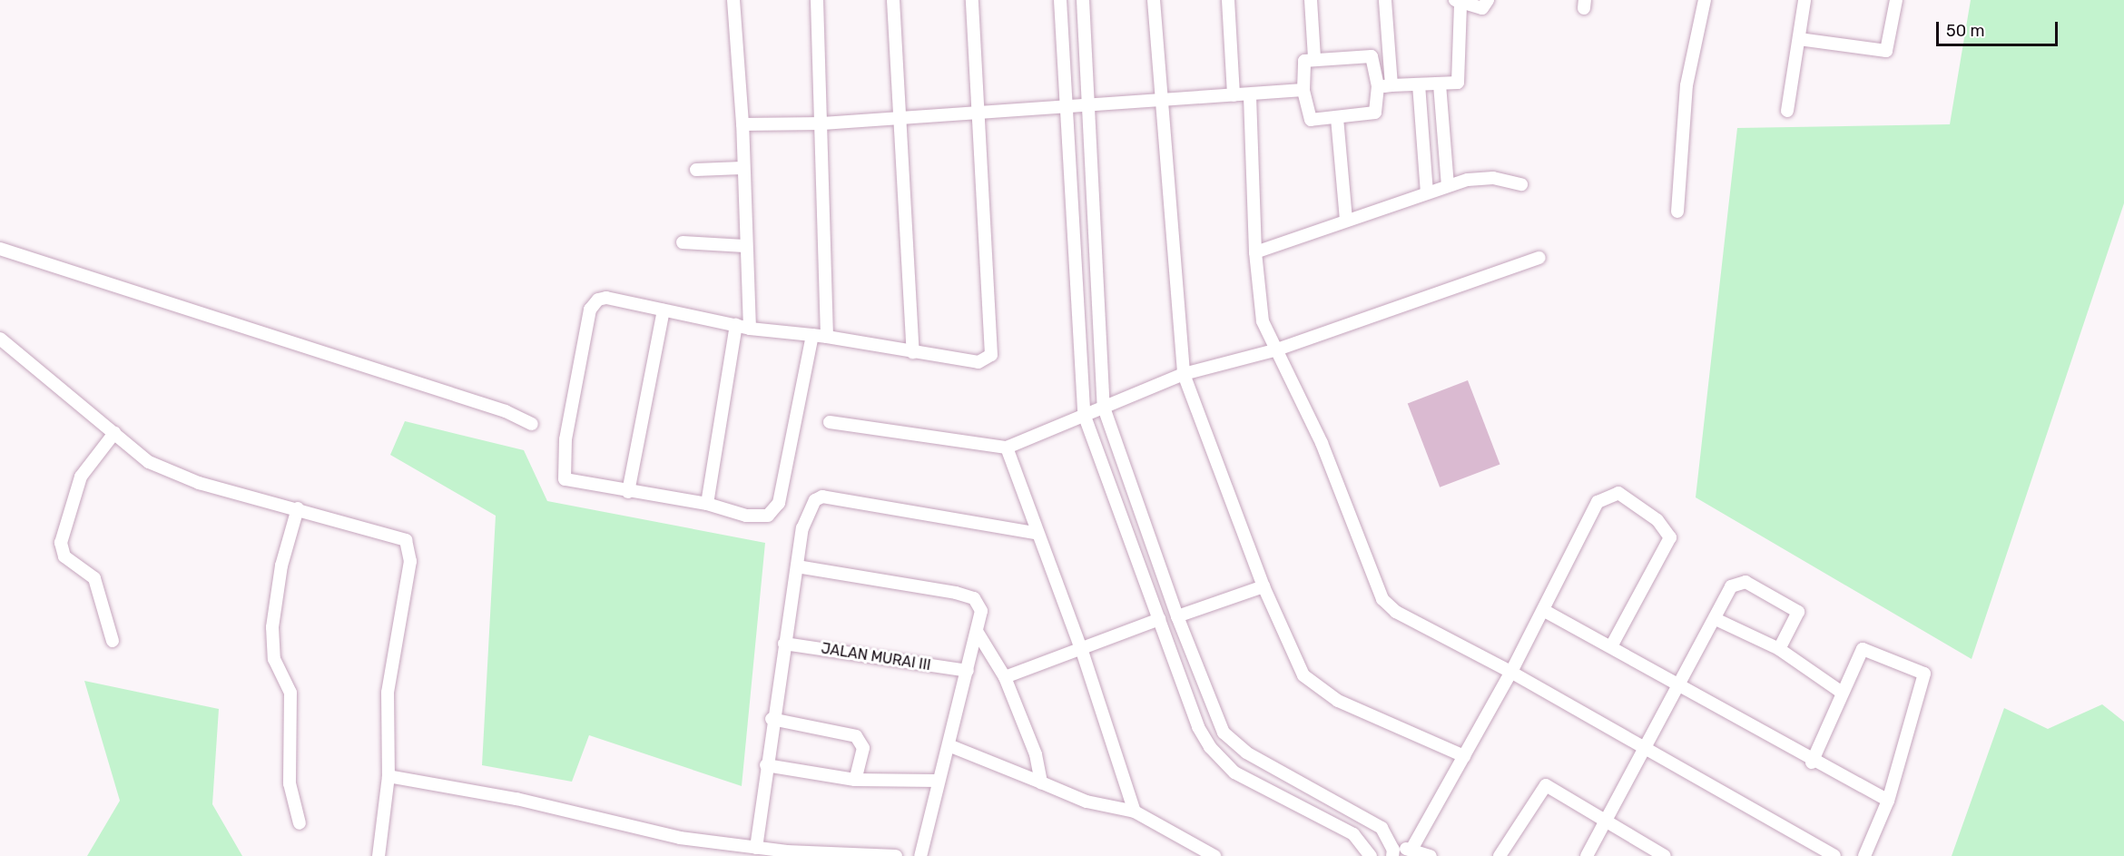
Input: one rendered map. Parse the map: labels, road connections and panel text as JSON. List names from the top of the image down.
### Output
{
  "streets": {
    "street": ["JALAN MURAI III"]
  },
  "scale_bar": "50 m"
}
